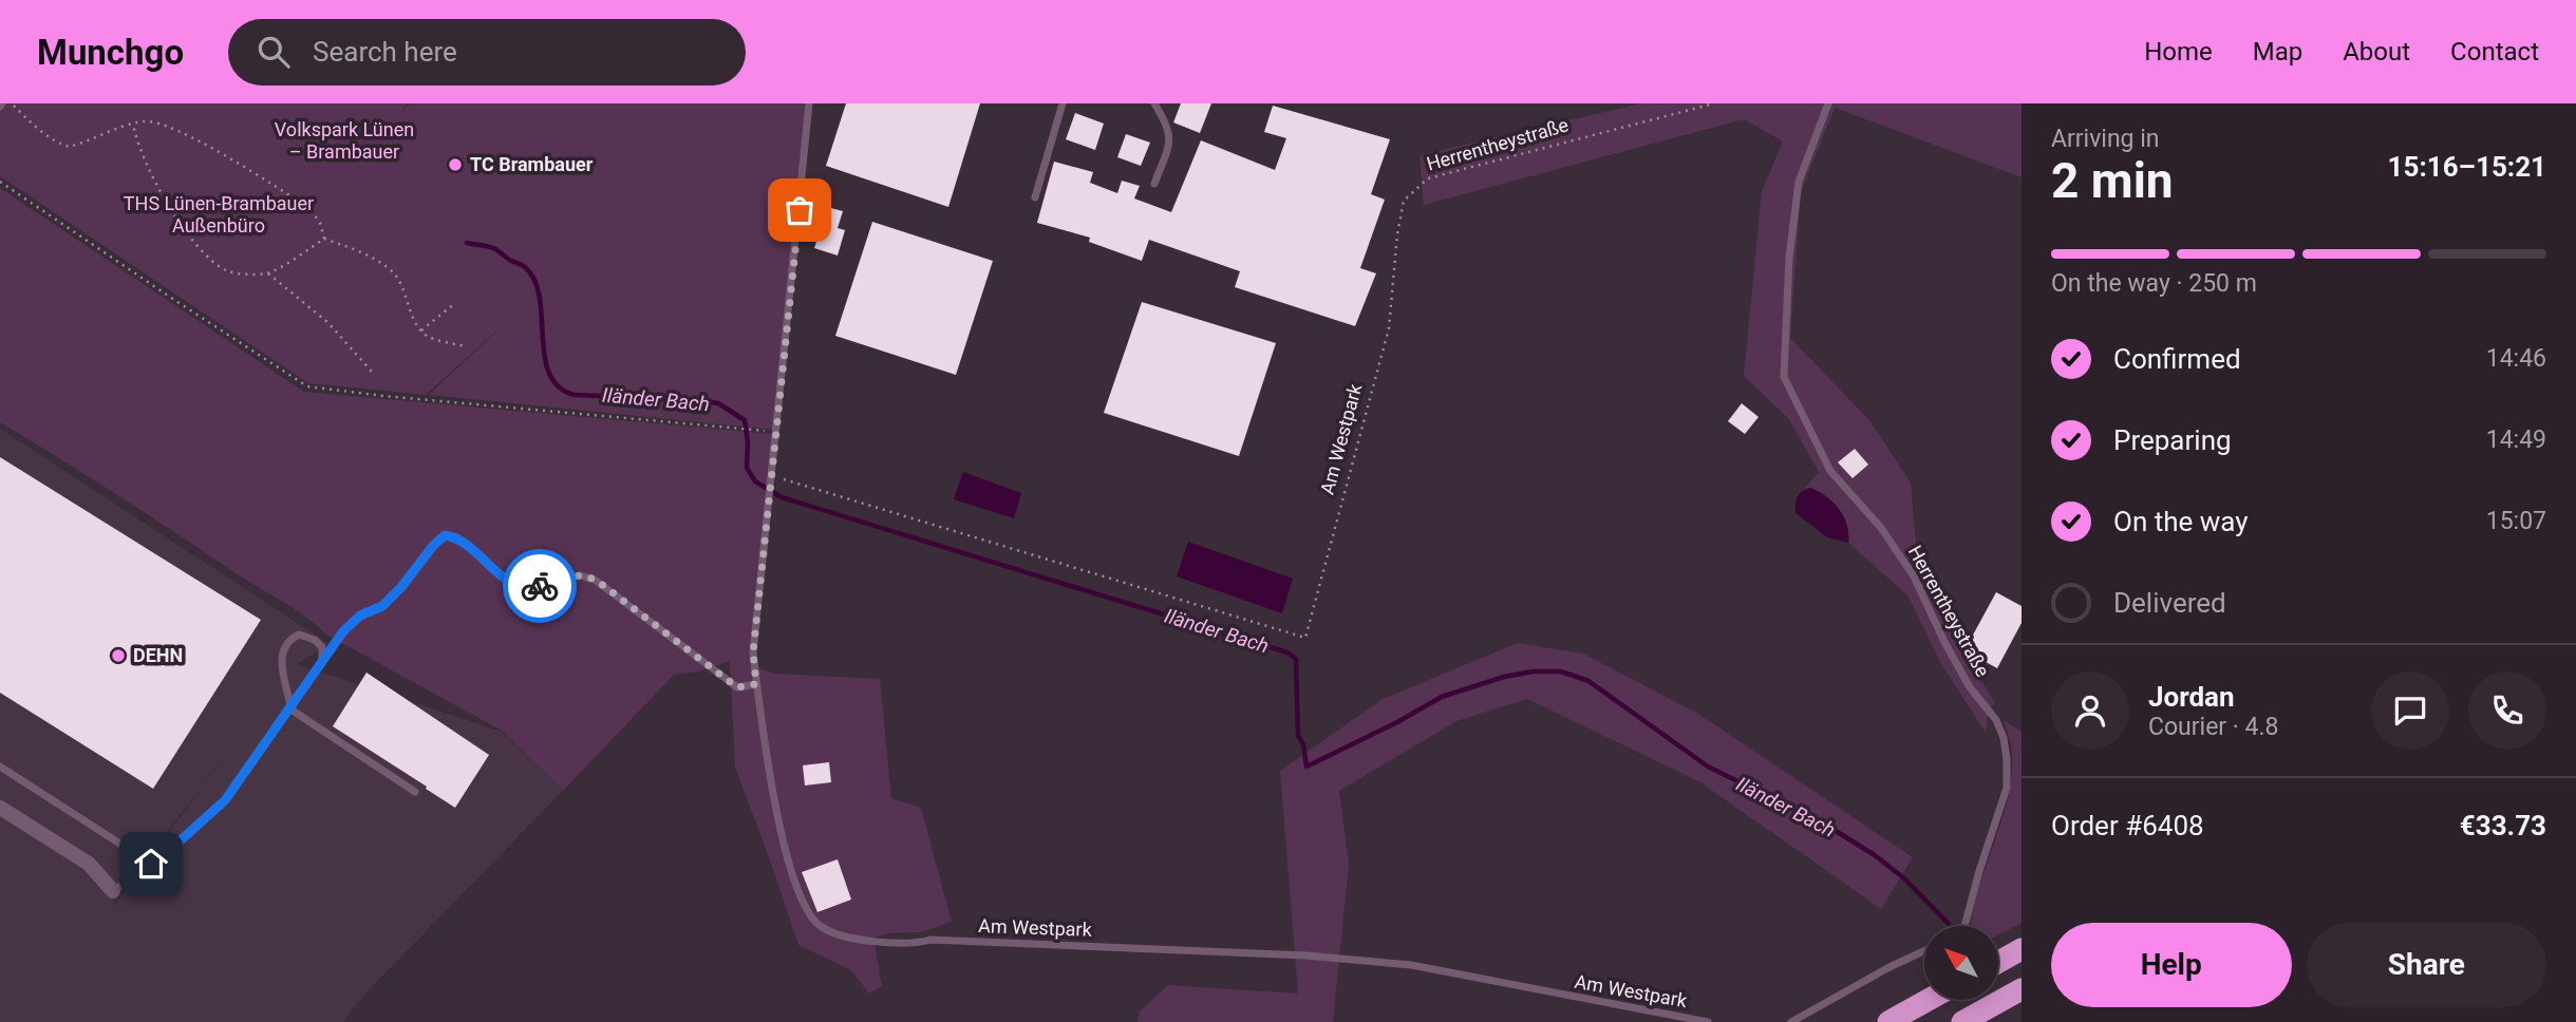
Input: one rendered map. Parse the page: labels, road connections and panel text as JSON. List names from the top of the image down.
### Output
{
  "streets": {
    "lane": ["Herrentheystraße", "Am Westpark"]
  },
  "crossings": [
    ["Herrentheystraße", "Am Westpark"]
  ],
  "water": ["Iländer Bach"],
  "parks": ["Volkspark Lünen – Brambauer", "THS Lünen-Brambauer Außenbüro"],
  "places": ["TC Brambauer", "DEHN"],
  "north": "top left",
  "page": {
    "header": "Munchgo",
    "search": "Search here",
    "nav": [
      "Home",
      "Map",
      "About",
      "Contact"
    ],
    "heading": ["2 min", "Arriving in", "15:16–15:21"],
    "panel": [
      "Jordan",
      "Courier · 4.8",
      "Order #6408",
      "€33.73"
    ],
    "bar": "On the way · 250 m",
    "list": [
      ["Confirmed", "14:46"],
      ["Preparing", "14:49"],
      ["On the way", "15:07"],
      "Delivered"
    ],
    "buttons": ["Help", "Share"]
  }
}
